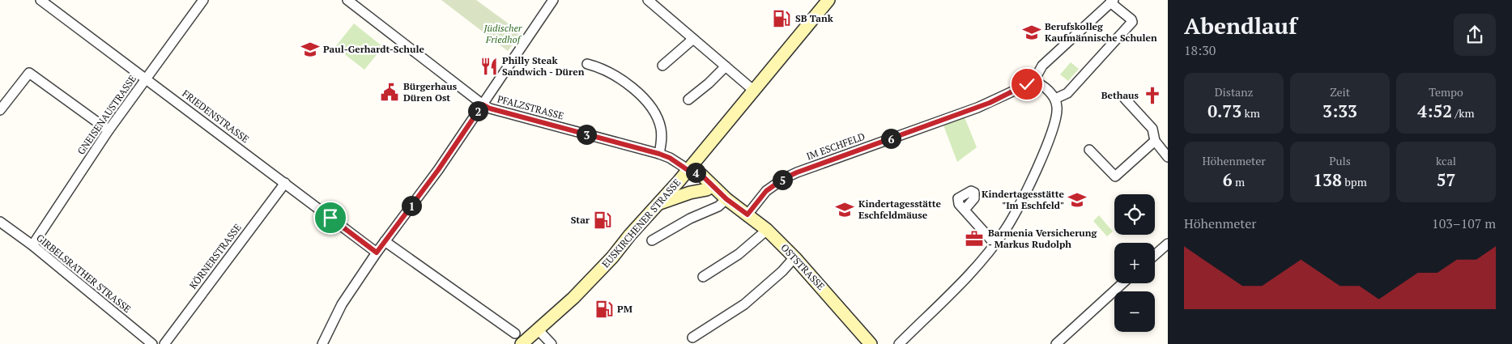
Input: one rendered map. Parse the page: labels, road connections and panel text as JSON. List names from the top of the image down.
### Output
{
  "streets": {
    "street": [
      "PFALZSTRASSE",
      "GNEISENAUSTRASSE",
      "FRIEDENSTRASSE",
      "IM ESCHFELD",
      "EUSKIRCHENER STRASSE",
      "KÖRNERSTRASSE",
      "OSTSTRASSE",
      "GIRBELSRATHER STRASSE"
    ]
  },
  "crossings": [
    ["PFALZSTRASSE", "EUSKIRCHENER STRASSE"],
    ["PFALZSTRASSE", "OSTSTRASSE"],
    ["GNEISENAUSTRASSE", "FRIEDENSTRASSE"],
    ["GNEISENAUSTRASSE", "GIRBELSRATHER STRASSE"],
    ["FRIEDENSTRASSE", "KÖRNERSTRASSE"],
    ["IM ESCHFELD", "OSTSTRASSE"],
    ["EUSKIRCHENER STRASSE", "OSTSTRASSE"]
  ],
  "parks": ["Jüdischer Friedhof"],
  "places": {
    "fuel station": ["SB Tank", "Star", "PM"],
    "school or university": [
      "Berufskolleg Kaufmännische Schulen",
      "Paul-Gerhardt-Schule",
      "Kindertagesstätte \"Im Eschfeld\"",
      "Kindertagesstätte Eschfeldmäuse"
    ],
    "restaurant": ["Philly Steak Sandwich - Düren"],
    "public building": ["Bürgerhaus Düren Ost"],
    "church": ["Bethaus"],
    "office": ["Barmenia Versicherung - Markus Rudolph"]
  },
  "page": {
    "heading": ["Abendlauf", "18:30"],
    "stats": [
      ["Distanz", "0.73 km"],
      ["Zeit", "3:33"],
      ["Tempo", "4:52 /km"],
      ["Höhenmeter", "6 m"],
      ["Puls", "138 bpm"],
      ["kcal", "57"]
    ],
    "pins": [
      "2",
      "3",
      "6",
      "4",
      "5",
      "1"
    ],
    "map_buttons": ["+", "−"],
    "chart": ["Höhenmeter", "103–107 m"]
  }
}
